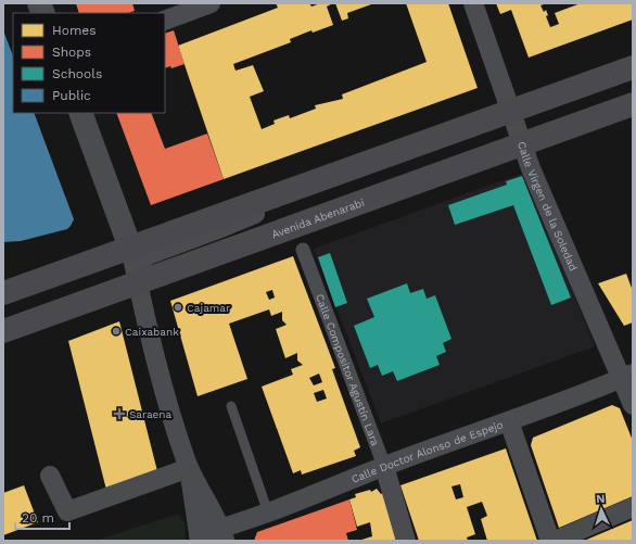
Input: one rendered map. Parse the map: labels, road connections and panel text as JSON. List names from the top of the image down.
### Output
{
  "streets": {
    "main road": ["Avenida Abenarabi"],
    "street": ["Calle Virgen de la Soledad", "Calle Compositor Agustín Lara", "Calle Doctor Alonso de Espejo"]
  },
  "crossings": [
    ["Calle Virgen de la Soledad", "Avenida Abenarabi"],
    ["Calle Virgen de la Soledad", "Calle Doctor Alonso de Espejo"],
    ["Calle Compositor Agustín Lara", "Calle Doctor Alonso de Espejo"]
  ],
  "places": {
    "other": ["Cajamar", "Caixabank"],
    "health": ["Saraena"]
  },
  "legend": [
    "Homes",
    "Shops",
    "Schools",
    "Public"
  ],
  "scale_bar": "20 m",
  "north": "top"
}
